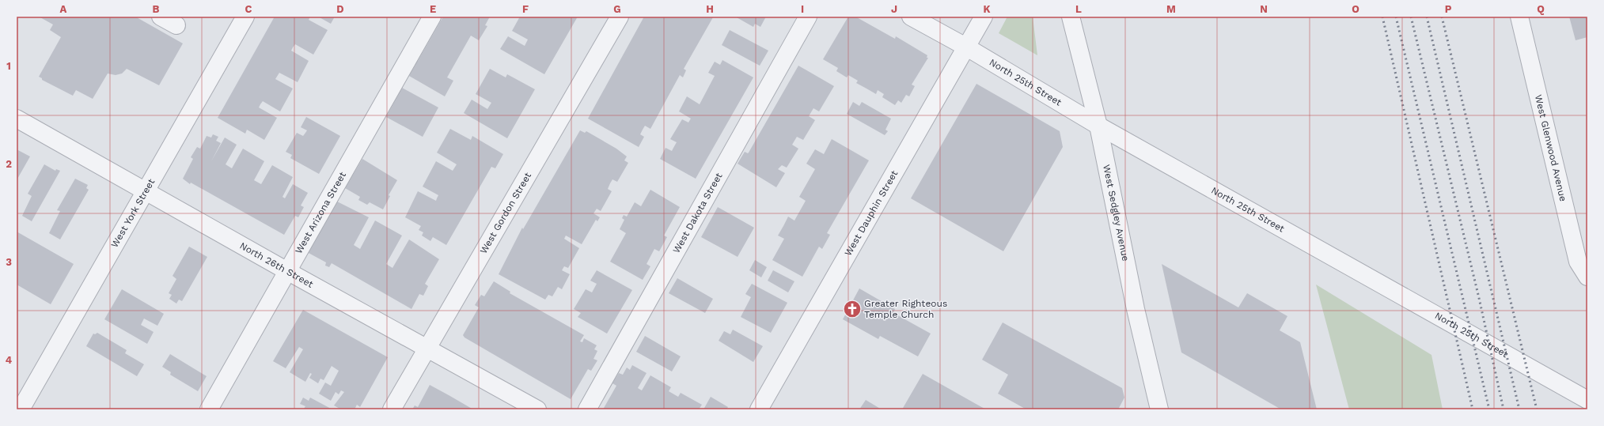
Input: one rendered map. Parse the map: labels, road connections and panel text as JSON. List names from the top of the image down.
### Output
{
  "streets": {
    "street": [
      "North 25th Street",
      "West Glenwood Avenue",
      "West Arizona Street",
      "West Gordon Street",
      "West Sedgley Avenue",
      "West York Street",
      "West Dakota Street",
      "West Dauphin Street",
      "North 26th Street"
    ]
  },
  "crossings": [
    ["North 25th Street", "West Sedgley Avenue"],
    ["North 25th Street", "West Dauphin Street"],
    ["West Arizona Street", "North 26th Street"],
    ["West Gordon Street", "North 26th Street"],
    ["West York Street", "North 26th Street"]
  ],
  "places": {
    "church": ["Greater Righteous Temple Church"]
  },
  "grid": {
    "columns": [
      "A",
      "B",
      "C",
      "D",
      "E",
      "F",
      "G",
      "H",
      "I",
      "J",
      "K",
      "L",
      "M",
      "N",
      "O",
      "P",
      "Q"
    ],
    "rows": [
      "1",
      "2",
      "3",
      "4"
    ]
  }
}
